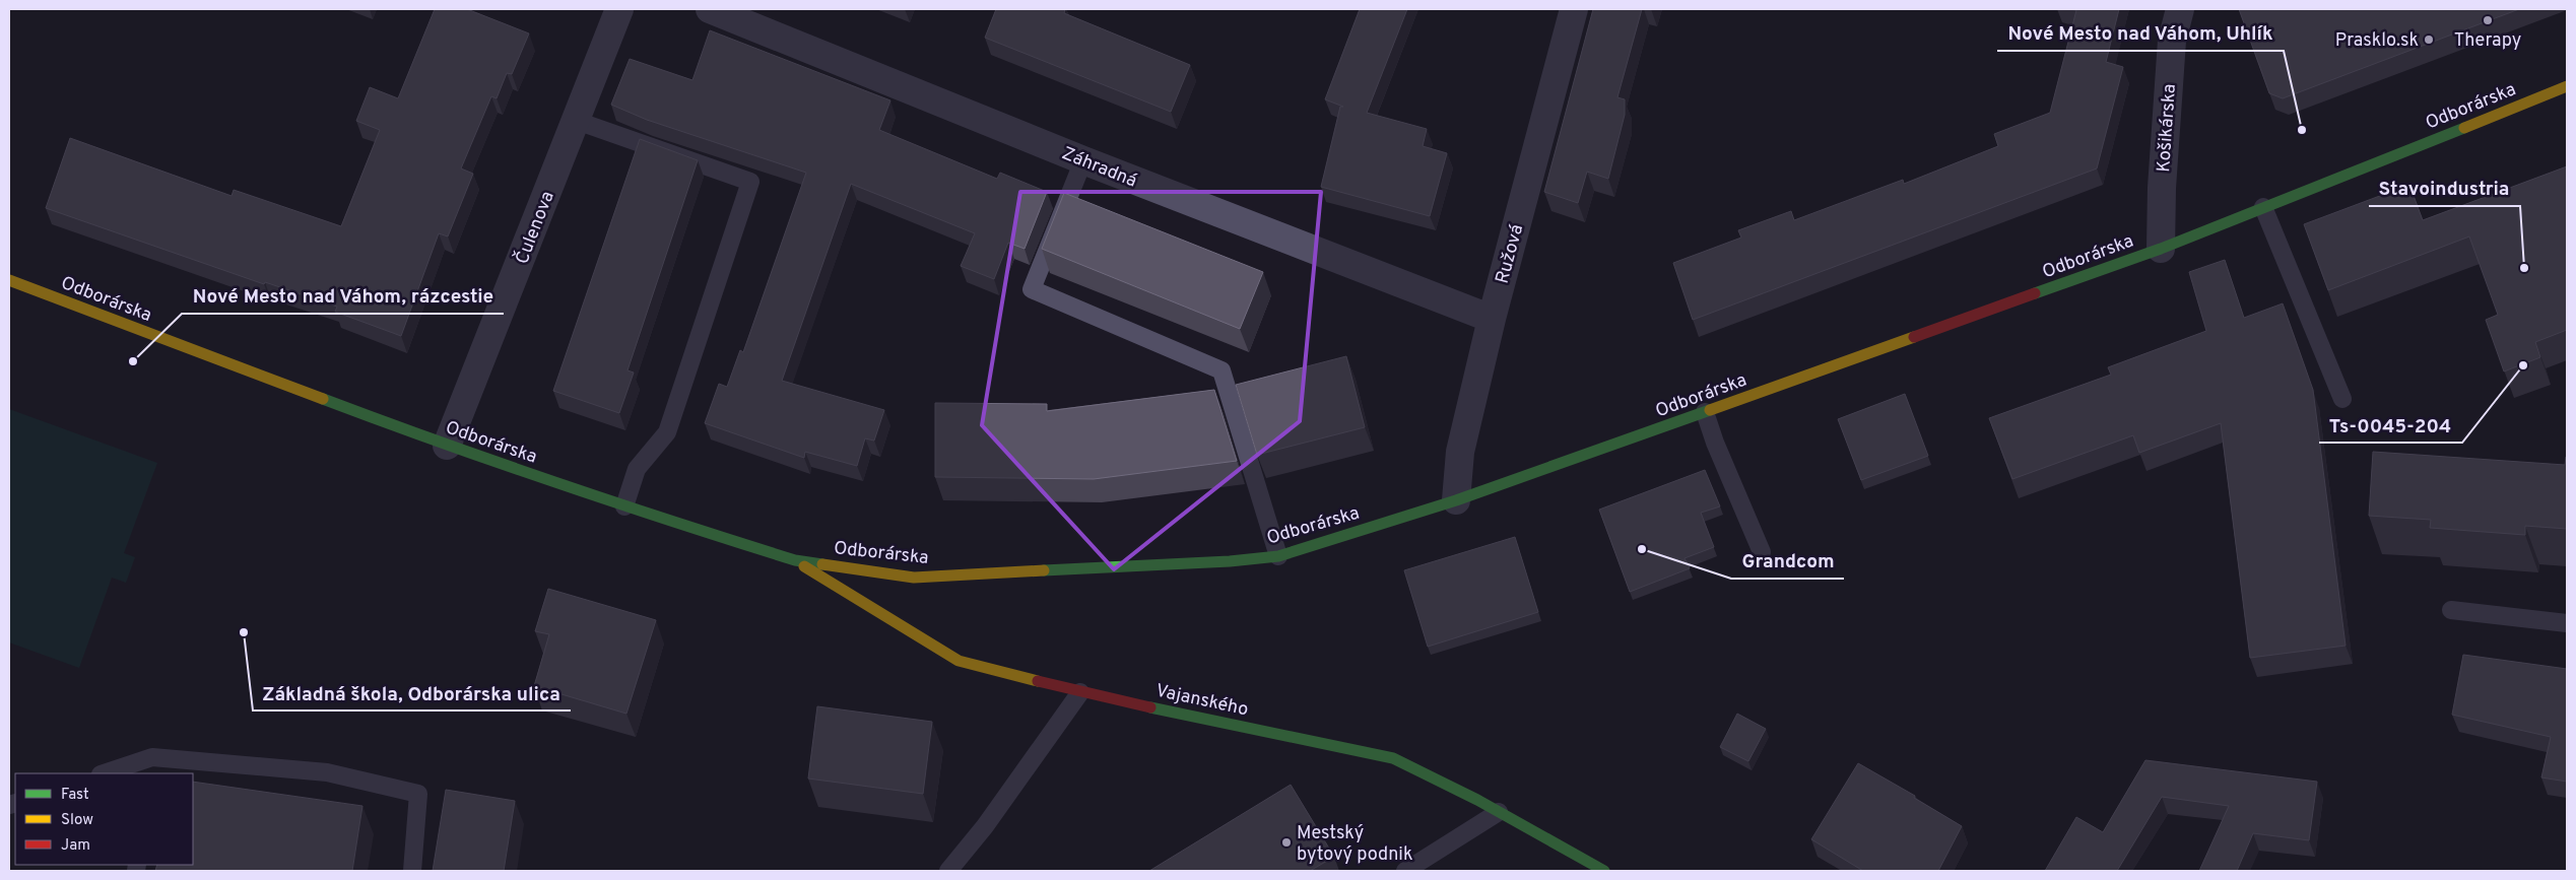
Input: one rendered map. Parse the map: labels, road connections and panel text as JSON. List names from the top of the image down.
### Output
{
  "streets": {
    "main road": ["Odborárska", "Vajanského"],
    "street": [
      "Košikárska",
      "Záhradná",
      "Čulenova",
      "Ružová"
    ]
  },
  "crossings": [
    ["Odborárska", "Košikárska"],
    ["Odborárska", "Čulenova"],
    ["Odborárska", "Ružová"],
    ["Odborárska", "Vajanského"],
    ["Záhradná", "Ružová"]
  ],
  "places": [
    "Therapy",
    "Prasklo.sk",
    "Nové Mesto nad Váhom, Uhlík",
    "Stavoindustria",
    "Nové Mesto nad Váhom, rázcestie",
    "Ts-0045-204",
    "Grandcom",
    "Základná škola, Odborárska ulica",
    "Mestský bytový podnik"
  ],
  "legend": ["Fast", "Slow", "Jam"]
}
